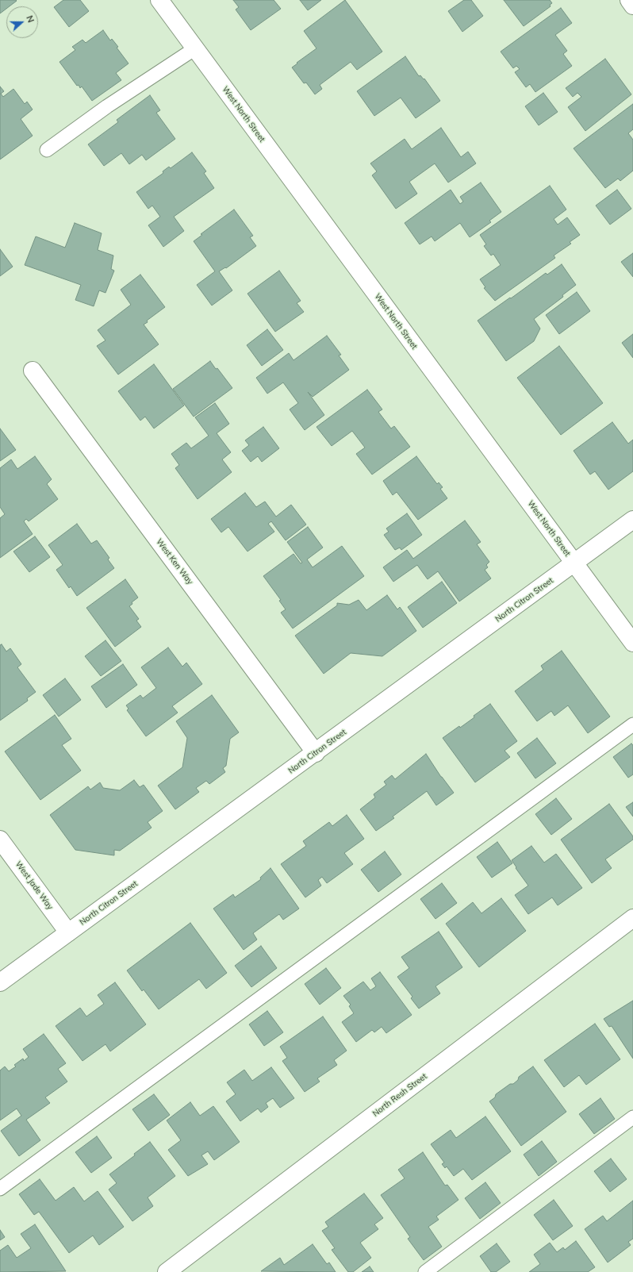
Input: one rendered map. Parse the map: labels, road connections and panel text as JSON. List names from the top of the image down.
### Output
{
  "streets": {
    "street": [
      "West North Street",
      "West Ken Way",
      "North Citron Street",
      "West Jade Way",
      "North Resh Street"
    ]
  },
  "crossings": [
    ["West North Street", "North Citron Street"],
    ["West Ken Way", "North Citron Street"],
    ["North Citron Street", "West Jade Way"]
  ],
  "north": "right"
}
